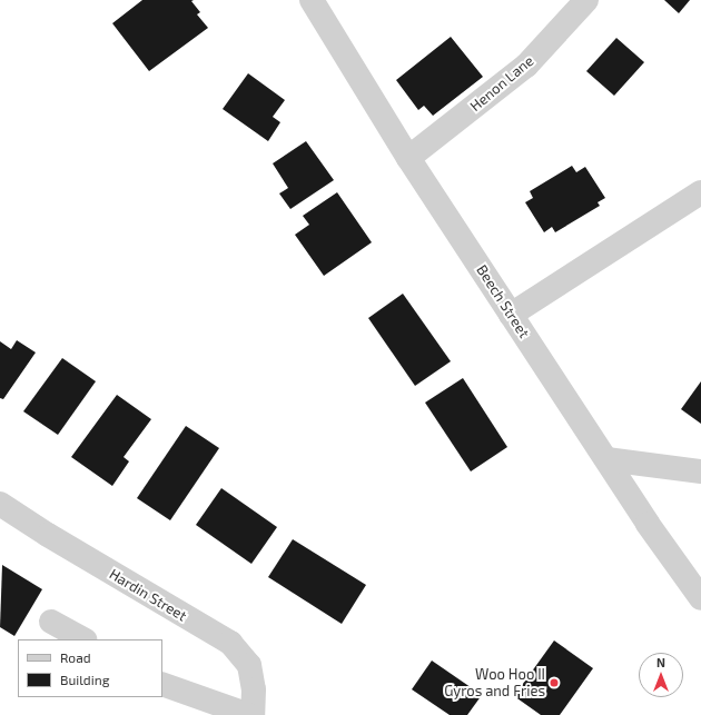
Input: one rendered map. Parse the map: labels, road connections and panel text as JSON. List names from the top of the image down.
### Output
{
  "streets": {
    "street": ["Henon Lane", "Beech Street", "Hardin Street"]
  },
  "crossings": [
    ["Henon Lane", "Beech Street"]
  ],
  "places": ["Woo Hoo II Gyros and Fries"],
  "legend": ["Road", "Building"],
  "north": "top"
}
